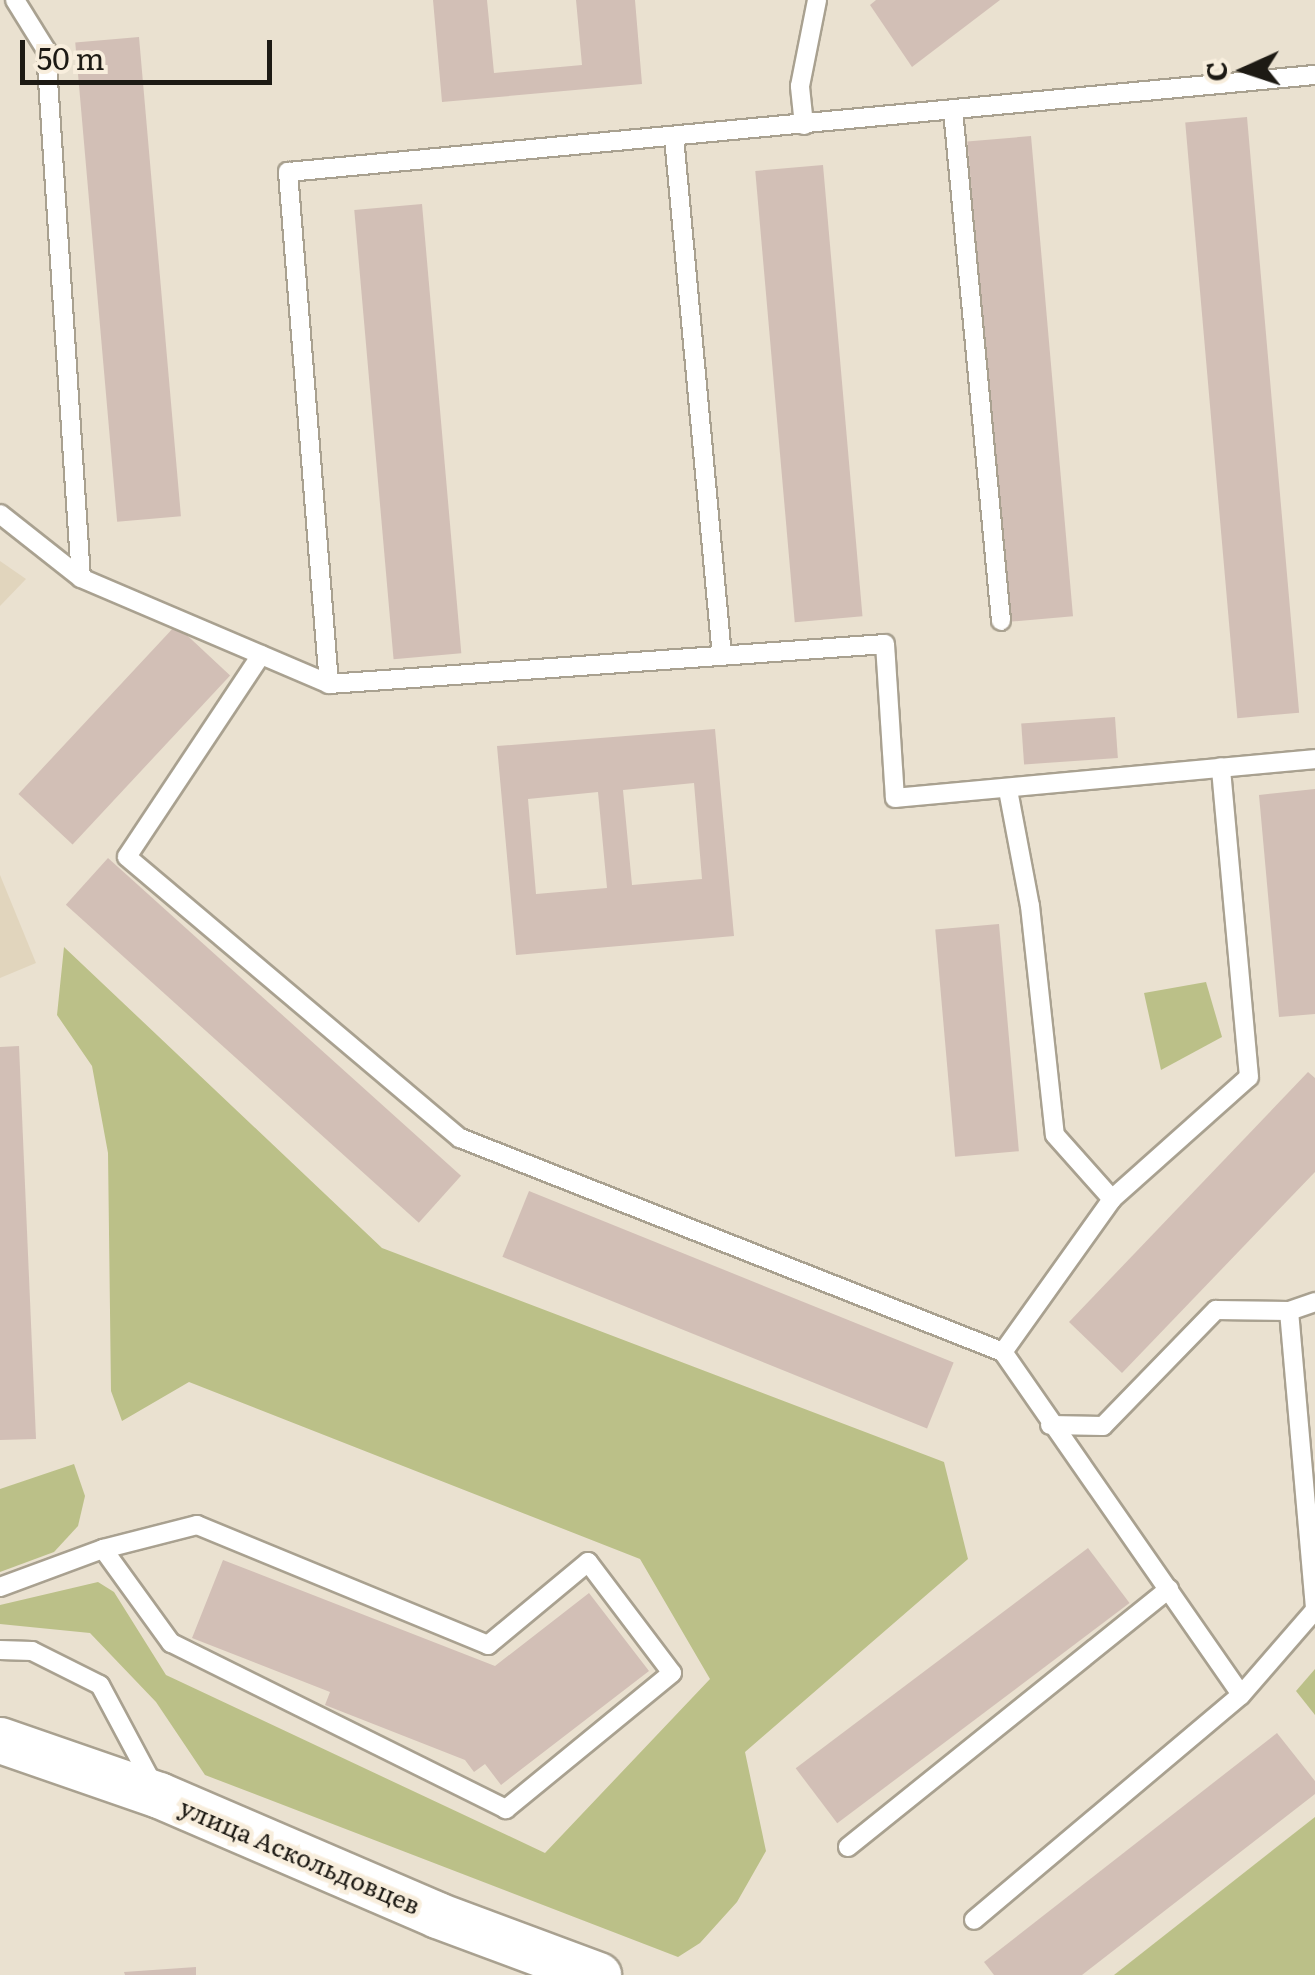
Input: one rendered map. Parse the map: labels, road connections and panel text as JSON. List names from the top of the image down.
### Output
{
  "streets": {
    "street": ["улица Аскольдовцев"]
  },
  "scale_bar": "50 m",
  "north": "left"
}
